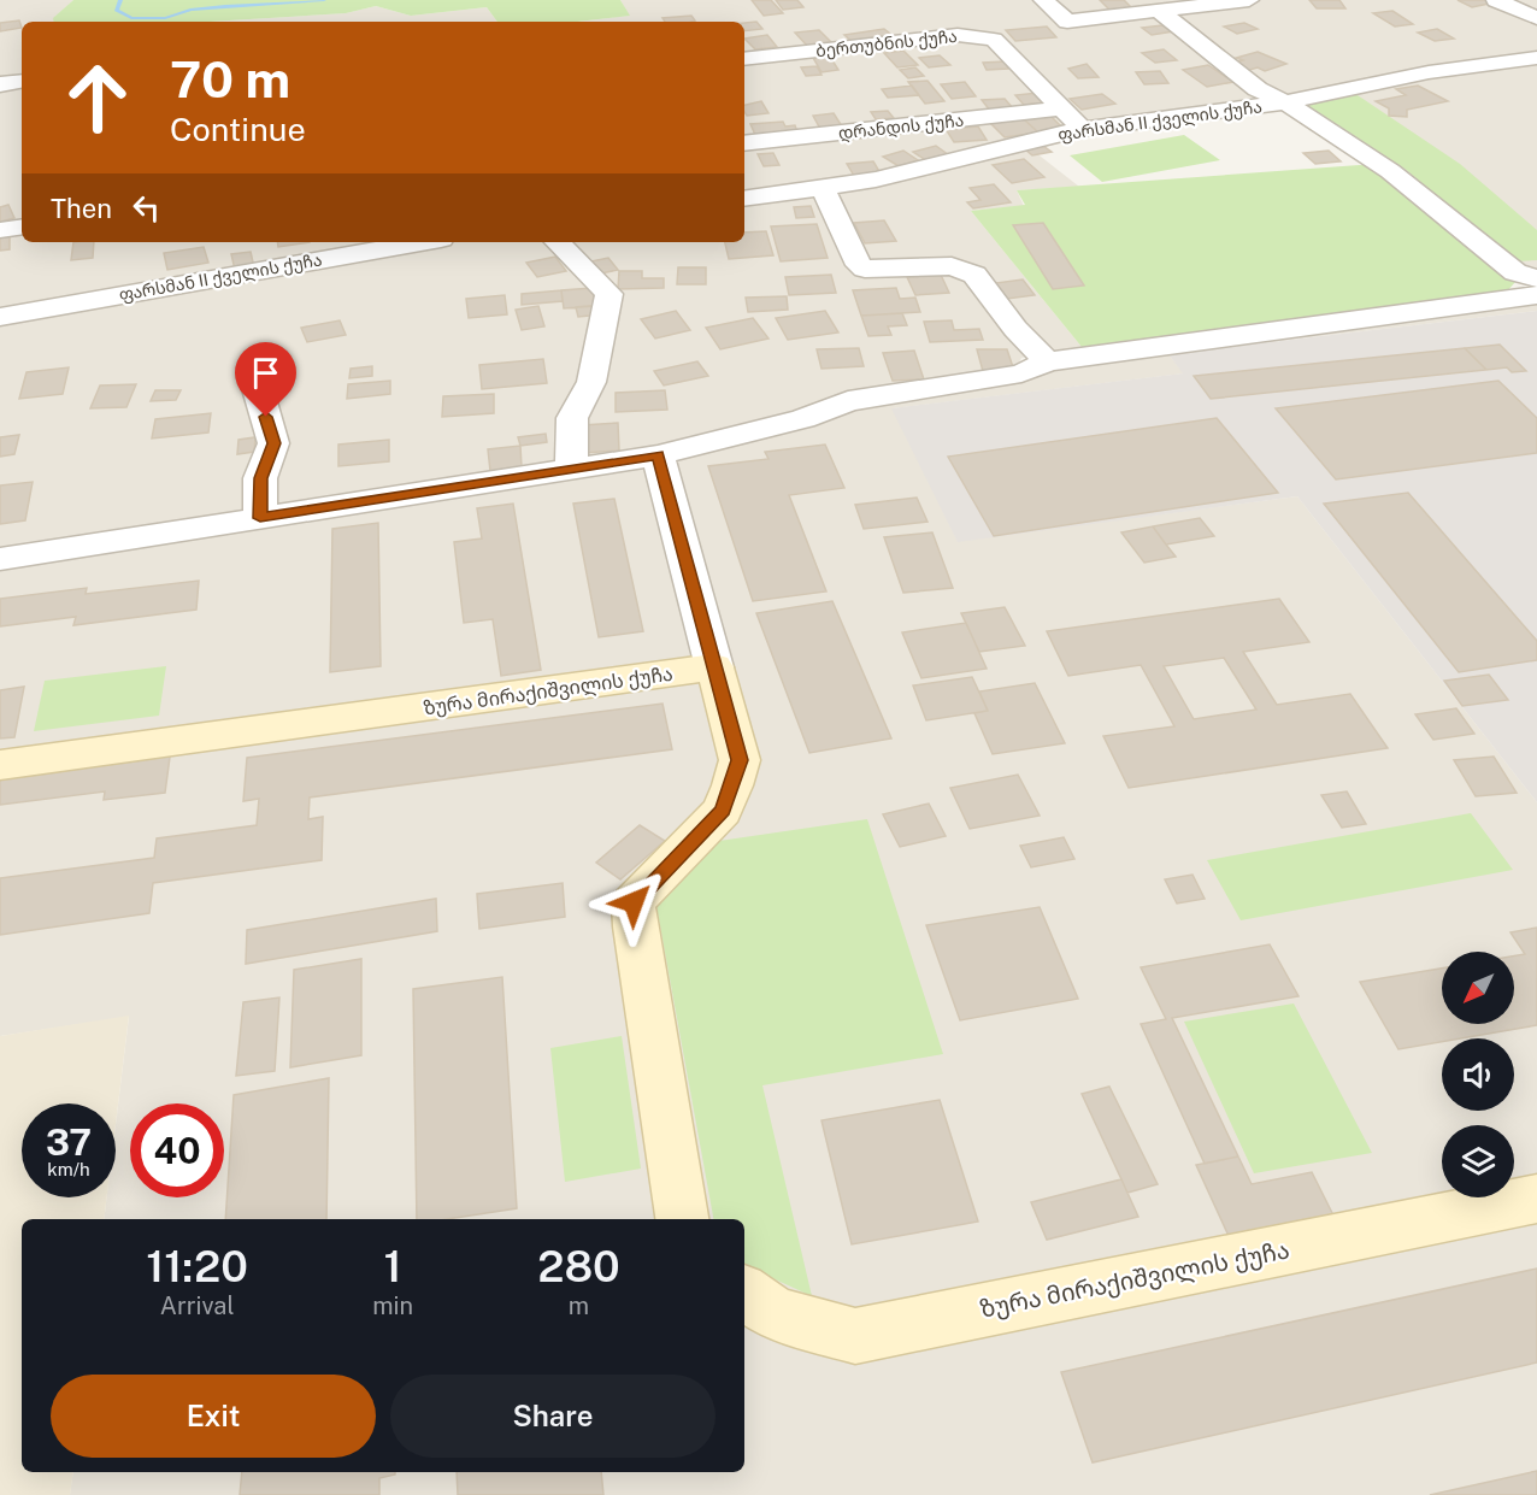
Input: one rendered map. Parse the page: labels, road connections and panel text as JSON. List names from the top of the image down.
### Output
{
  "streets": {
    "street": [
      "ბერთუბნის ქუჩა",
      "ფარსმან II ქველის ქუჩა",
      "დრანდის ქუჩა",
      "ზურა მირაქიშვილის ქუჩა"
    ]
  },
  "crossings": [
    ["ბერთუბნის ქუჩა", "ფარსმან II ქველის ქუჩა"],
    ["ბერთუბნის ქუჩა", "დრანდის ქუჩა"]
  ],
  "north": "bottom left",
  "page": {
    "turn": ["70 m", "Continue"],
    "then": "Then",
    "speed": "37 km/h",
    "limit": "40",
    "eta": [
      "11:20",
      "Arrival",
      "1",
      "min",
      "280",
      "m"
    ],
    "buttons": ["Exit", "Share"]
  }
}
